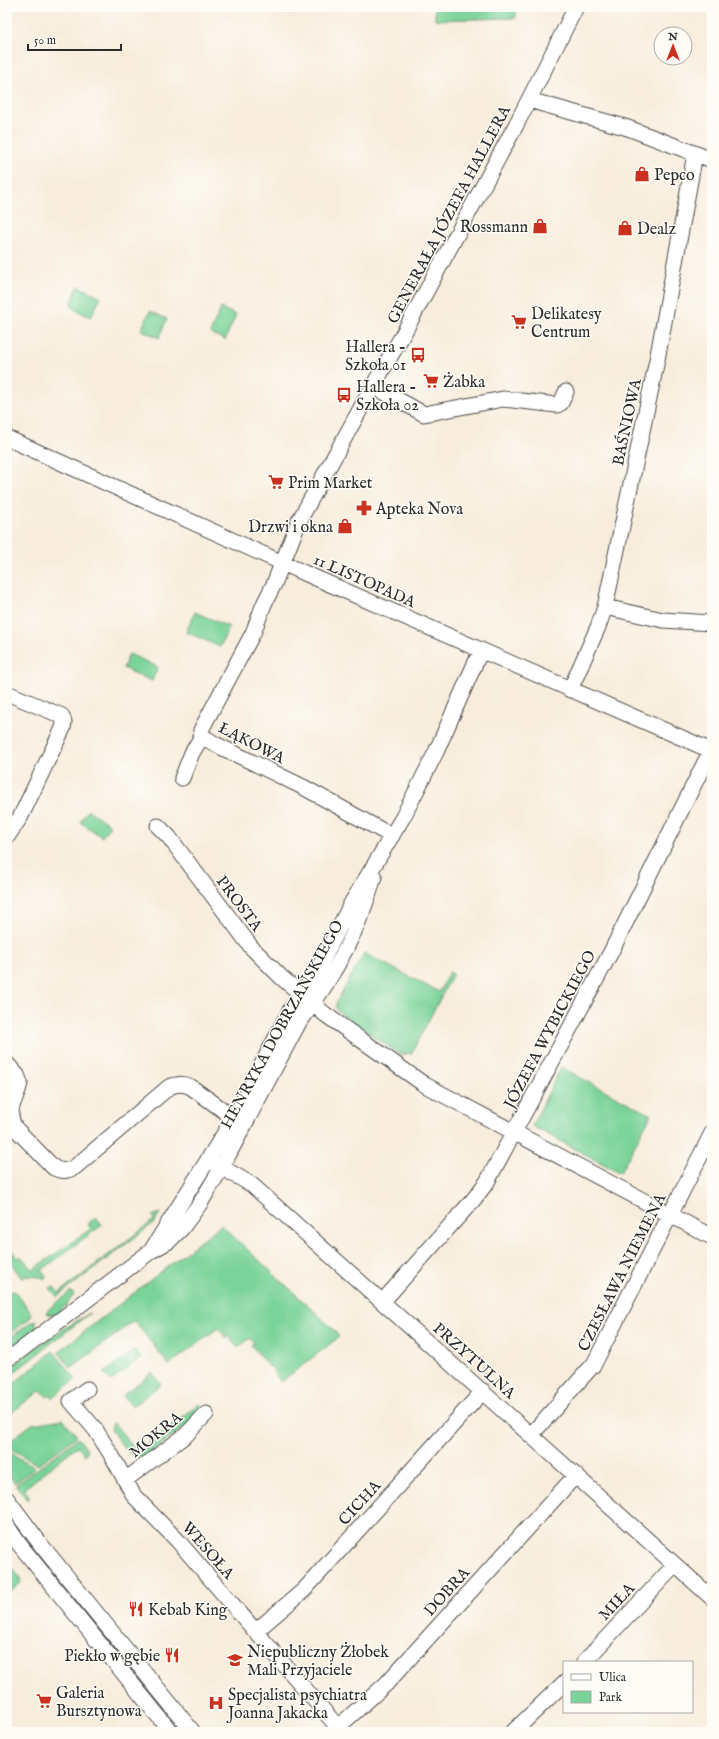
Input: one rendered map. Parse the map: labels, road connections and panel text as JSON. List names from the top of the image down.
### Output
{
  "streets": {
    "street": [
      "GENERAŁA JÓZEFA HALLERA",
      "BAŚNIOWA",
      "11 LISTOPADA",
      "ŁĄKOWA",
      "PROSTA",
      "HENRYKA DOBRZAŃSKIEGO",
      "JÓZEFA WYBICKIEGO",
      "CZESŁAWA NIEMENA",
      "PRZYTULNA",
      "MOKRA",
      "CICHA",
      "WESOŁA",
      "DOBRA",
      "MIŁA"
    ]
  },
  "crossings": [
    ["GENERAŁA JÓZEFA HALLERA", "11 LISTOPADA"],
    ["GENERAŁA JÓZEFA HALLERA", "ŁĄKOWA"],
    ["BAŚNIOWA", "11 LISTOPADA"],
    ["11 LISTOPADA", "ŁĄKOWA"],
    ["11 LISTOPADA", "HENRYKA DOBRZAŃSKIEGO"],
    ["11 LISTOPADA", "JÓZEFA WYBICKIEGO"],
    ["ŁĄKOWA", "HENRYKA DOBRZAŃSKIEGO"],
    ["PROSTA", "HENRYKA DOBRZAŃSKIEGO"],
    ["PROSTA", "JÓZEFA WYBICKIEGO"],
    ["PROSTA", "CZESŁAWA NIEMENA"],
    ["HENRYKA DOBRZAŃSKIEGO", "PRZYTULNA"],
    ["JÓZEFA WYBICKIEGO", "PRZYTULNA"],
    ["CZESŁAWA NIEMENA", "PRZYTULNA"],
    ["PRZYTULNA", "CICHA"],
    ["PRZYTULNA", "DOBRA"],
    ["PRZYTULNA", "MIŁA"],
    ["MOKRA", "WESOŁA"],
    ["CICHA", "WESOŁA"],
    ["WESOŁA", "DOBRA"]
  ],
  "places": {
    "shop": [
      "Pepco",
      "Rossmann",
      "Dealz",
      "Drzwi i okna"
    ],
    "supermarket": [
      "Delikatesy Centrum",
      "Żabka",
      "Prim Market",
      "Galeria Bursztynowa"
    ],
    "bus stop": ["Hallera - Szkoła 01", "Hallera - Szkoła 02"],
    "pharmacy": ["Apteka Nova"],
    "restaurant": ["Kebab King", "Piekło w gębie"],
    "school or university": ["Niepubliczny Żłobek Mali Przyjaciele"],
    "hospital": ["Specjalista psychiatra Joanna Jakacka"]
  },
  "legend": ["Ulica", "Park"],
  "scale_bar": "50 m",
  "north": "top"
}
